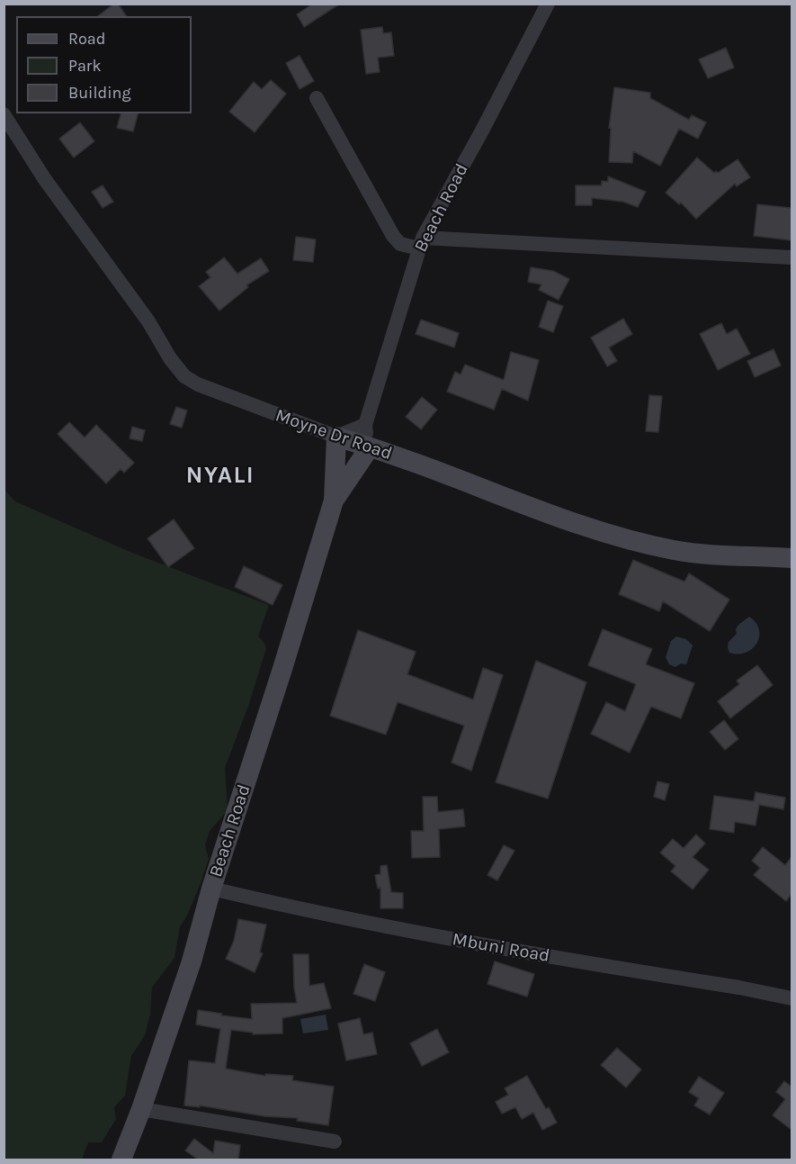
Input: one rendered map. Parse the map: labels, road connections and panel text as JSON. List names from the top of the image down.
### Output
{
  "streets": {
    "main road": ["Beach Road", "Moyne Dr Road"],
    "street": ["Mbuni Road"]
  },
  "crossings": [
    ["Beach Road", "Moyne Dr Road"],
    ["Beach Road", "Mbuni Road"]
  ],
  "districts": ["NYALI"],
  "legend": ["Road", "Park", "Building"]
}
